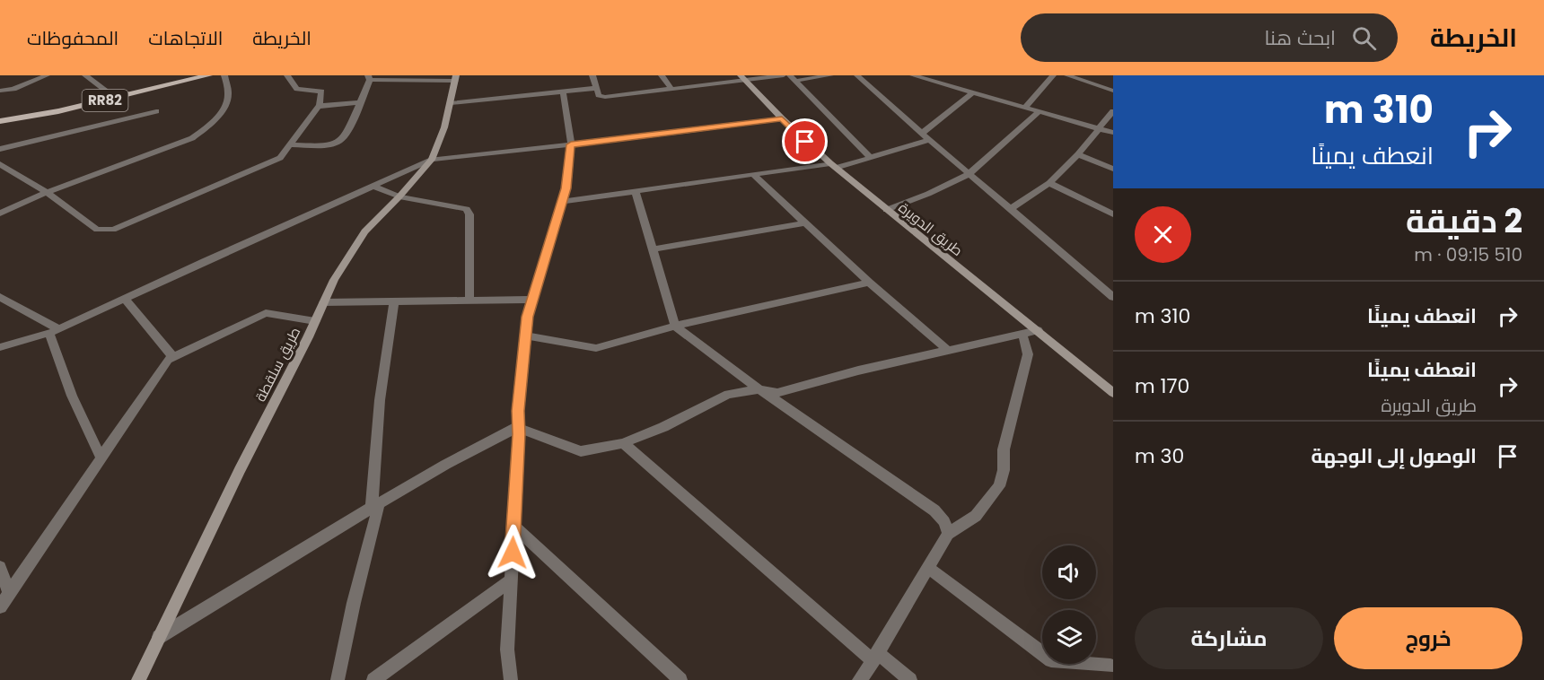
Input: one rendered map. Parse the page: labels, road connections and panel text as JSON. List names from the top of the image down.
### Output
{
  "streets": {
    "main road": ["RR82"],
    "street": ["طريق الدويرة", "طريق سلقطة"]
  },
  "page": {
    "header": "الخريطة",
    "search": "ابحث هنا",
    "nav": ["الخريطة", "الاتجاهات", "المحفوظات"],
    "turn": ["310 m", "انعطف يمينًا"],
    "heading": ["2 دقيقة", "510 m · 09:15"],
    "list": [
      {
        "name": "انعطف يمينًا",
        "value": "310 m"
      },
      {
        "name": "انعطف يمينًا",
        "note": "طريق الدويرة",
        "value": "170 m"
      },
      {
        "name": "الوصول إلى الوجهة",
        "value": "30 m"
      }
    ],
    "buttons": ["خروج", "مشاركة"]
  }
}
